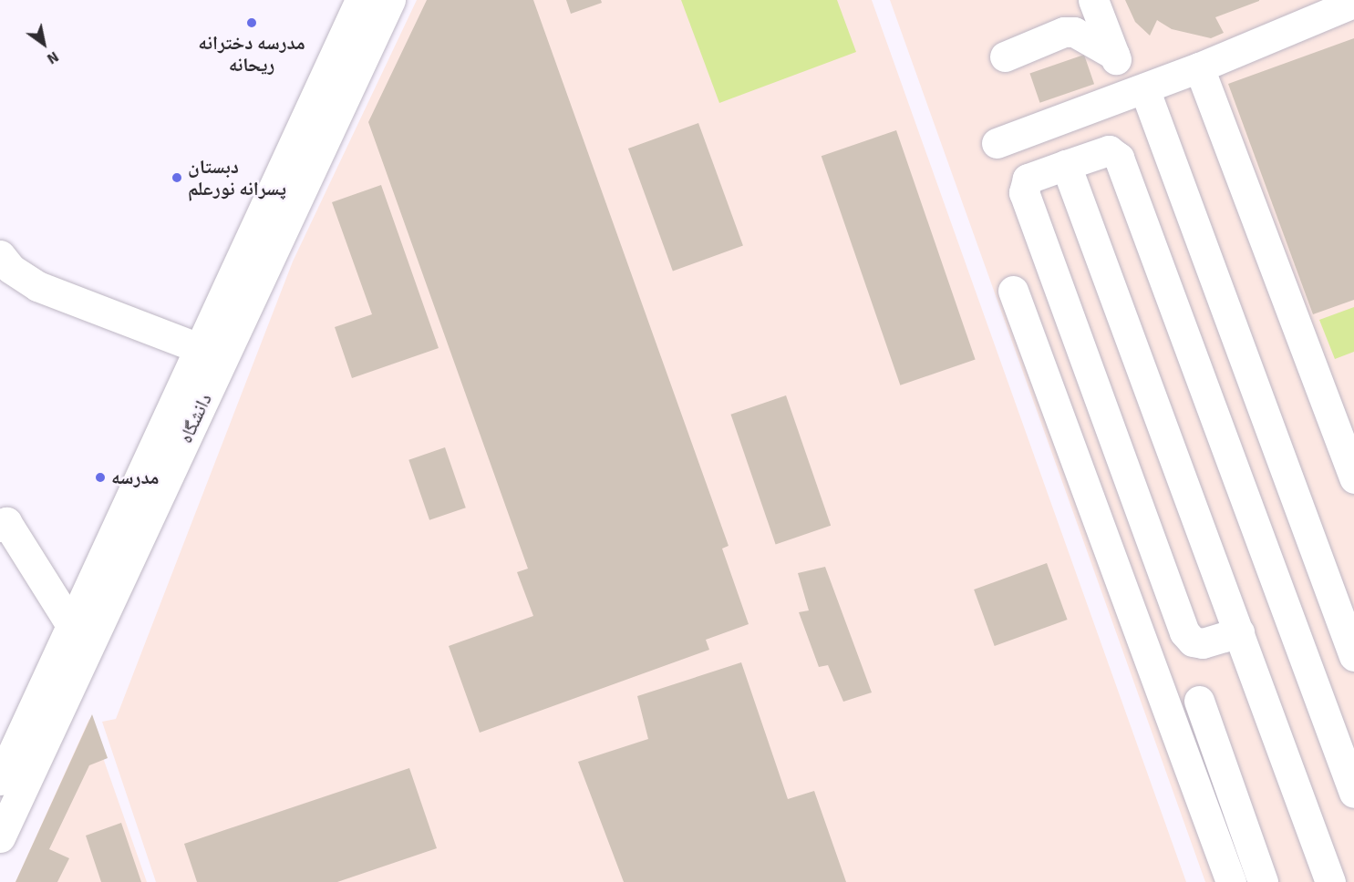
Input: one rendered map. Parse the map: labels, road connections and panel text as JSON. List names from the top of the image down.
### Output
{
  "streets": {
    "street": ["دانشگاه"]
  },
  "places": ["مدرسه دخترانه ریحانه", "دبستان پسرانه نورعلم", "مدرسه"],
  "north": "bottom right"
}
